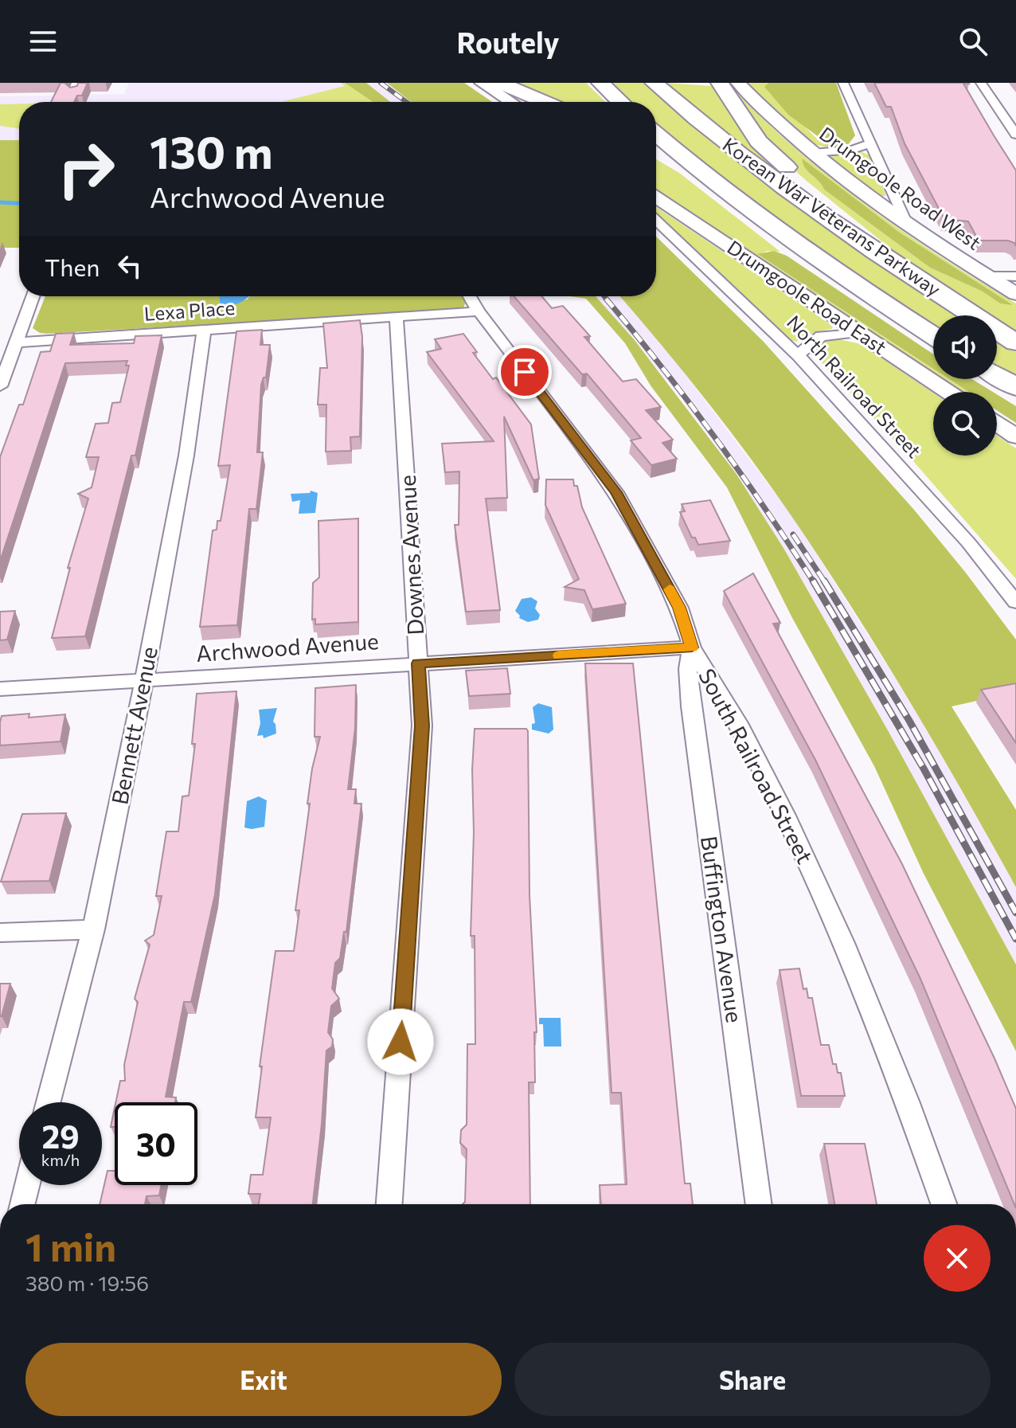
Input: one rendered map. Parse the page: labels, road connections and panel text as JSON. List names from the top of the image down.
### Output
{
  "streets": {
    "highway": ["Korean War Veterans Parkway"],
    "main road": ["Drumgoole Road West", "Drumgoole Road East"],
    "street": [
      "Lexa Place",
      "North Railroad Street",
      "Downes Avenue",
      "Archwood Avenue",
      "Bennett Avenue",
      "South Railroad Street",
      "Buffington Avenue"
    ]
  },
  "crossings": [
    ["Lexa Place", "Downes Avenue"],
    ["Lexa Place", "Bennett Avenue"],
    ["Lexa Place", "South Railroad Street"],
    ["Downes Avenue", "Archwood Avenue"],
    ["Archwood Avenue", "Bennett Avenue"],
    ["Archwood Avenue", "South Railroad Street"],
    ["Archwood Avenue", "Buffington Avenue"],
    ["South Railroad Street", "Buffington Avenue"]
  ],
  "page": {
    "header": "Routely",
    "turn": ["130 m", "Archwood Avenue"],
    "then": "Then",
    "speed": "29 km/h",
    "limit": "30",
    "heading": ["1 min", "380 m · 19:56"],
    "buttons": ["Exit", "Share"]
  }
}
